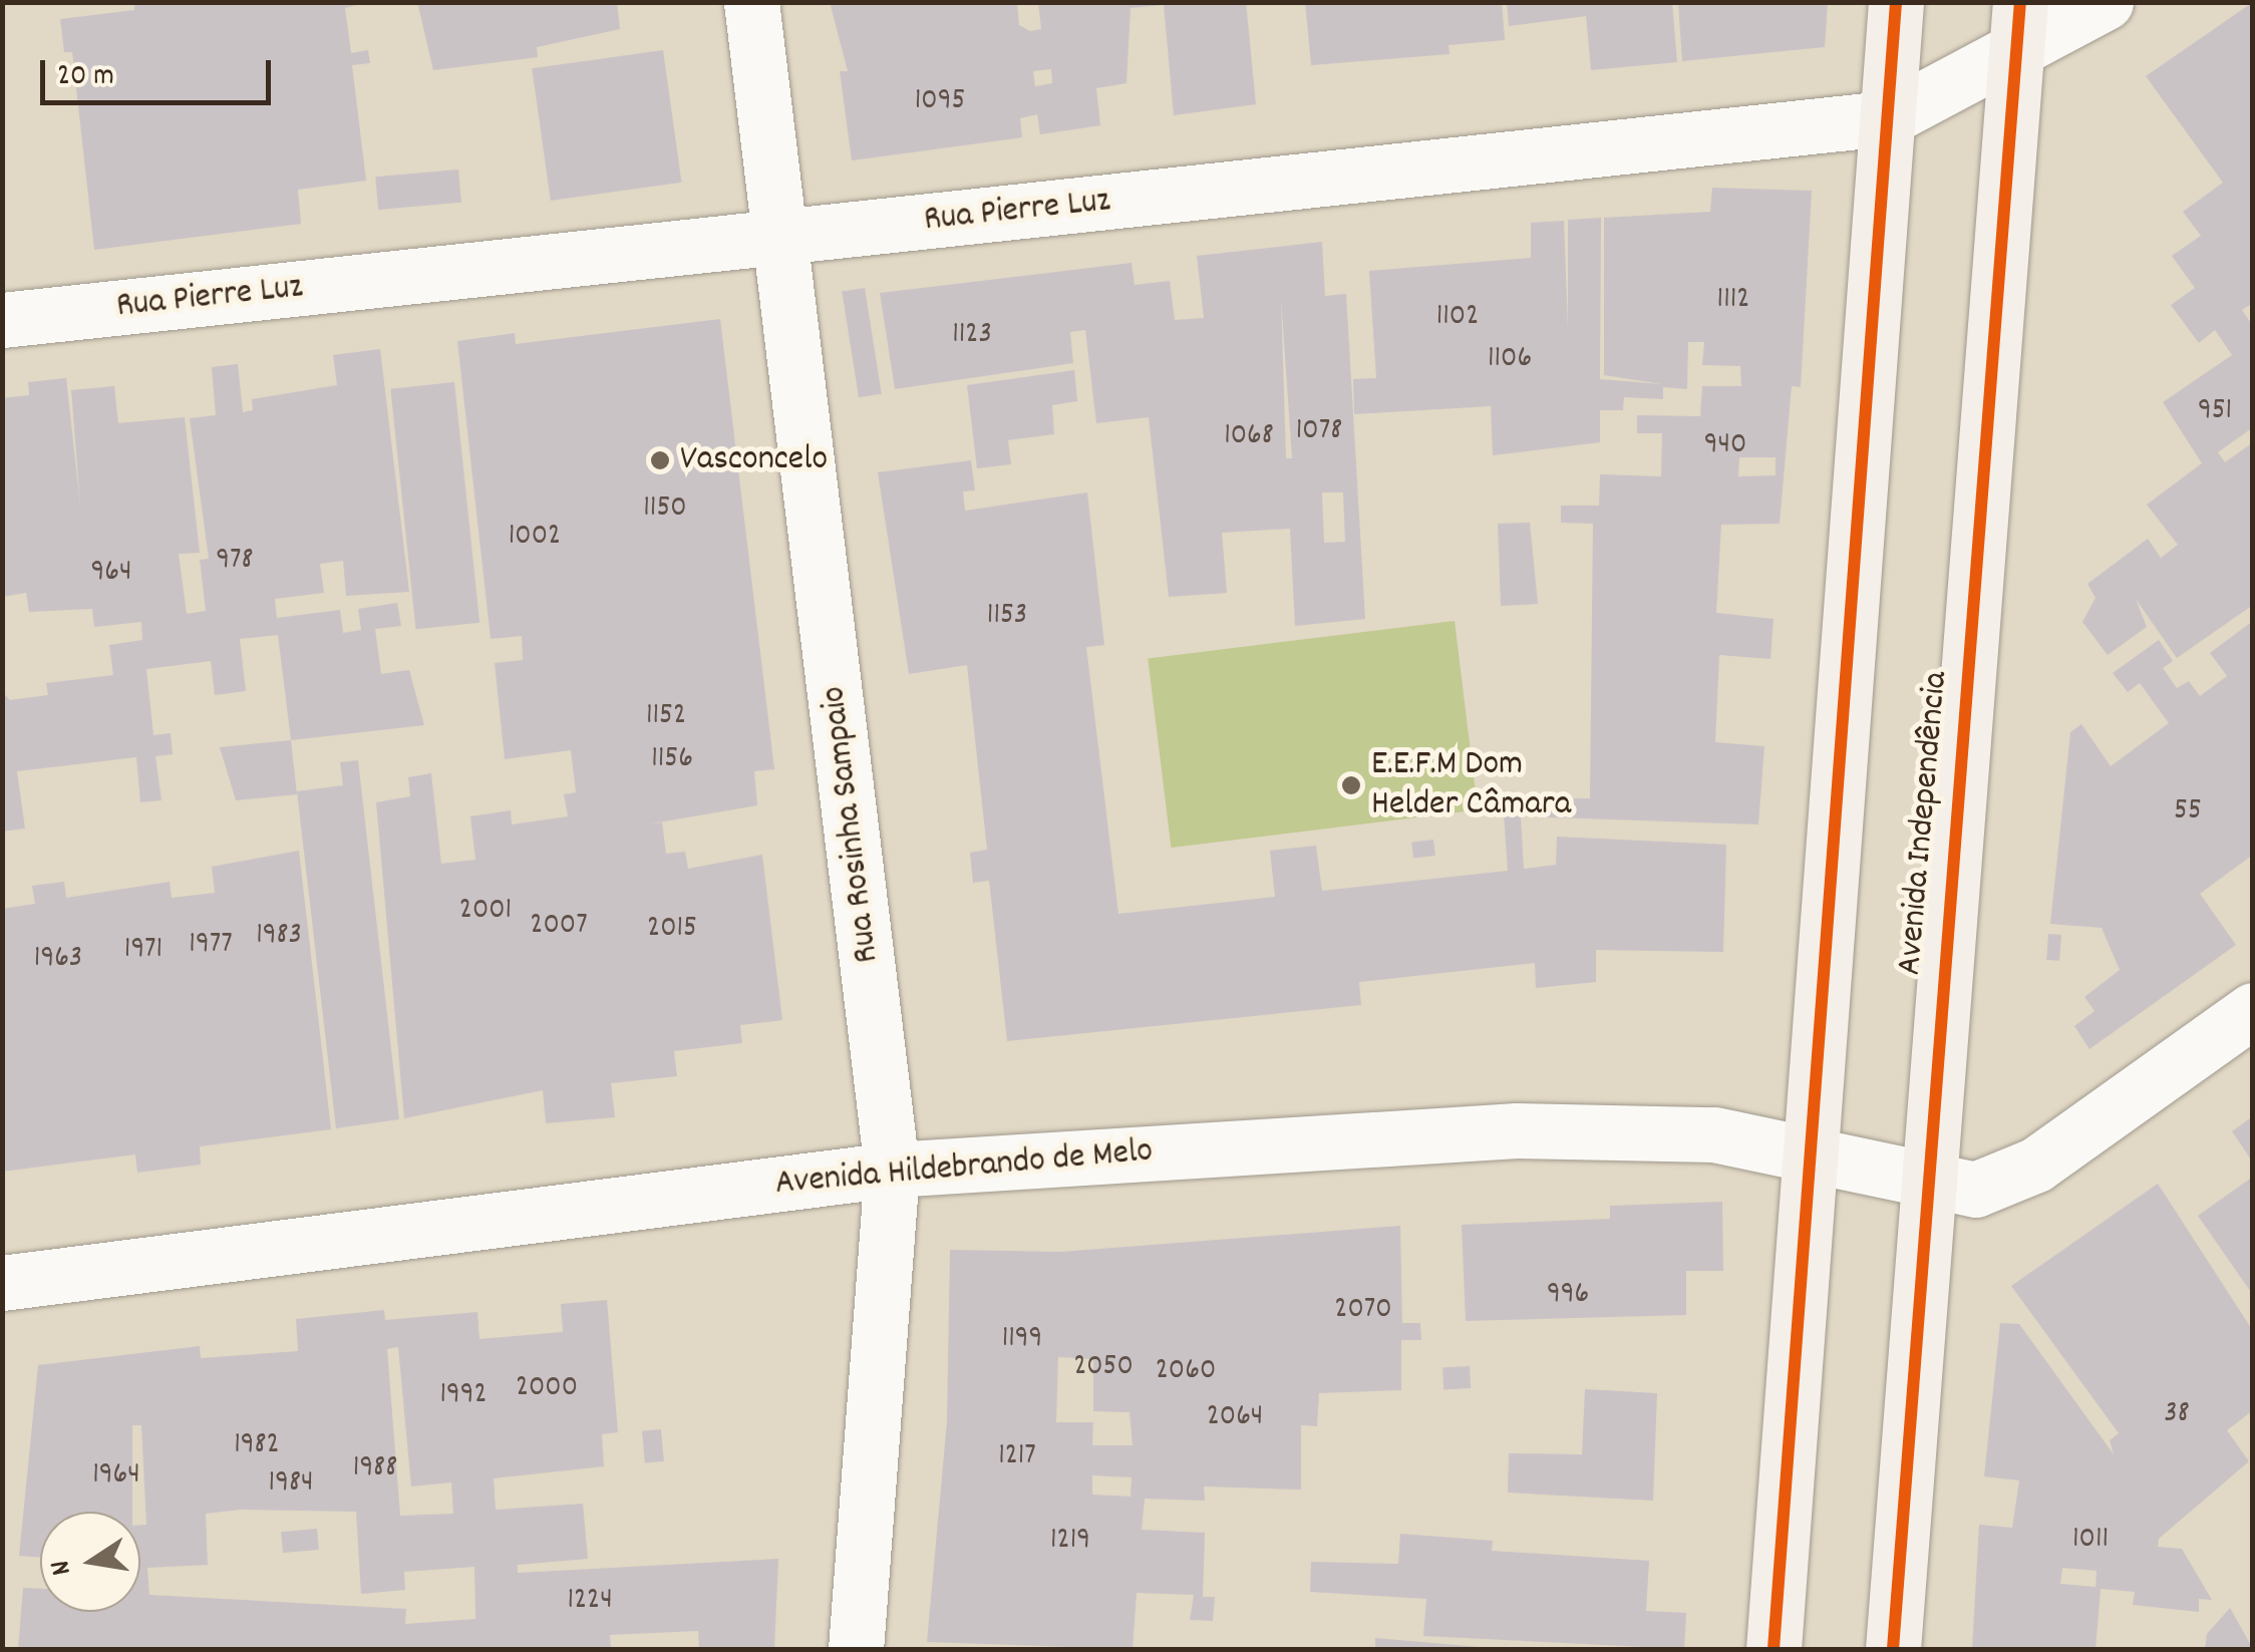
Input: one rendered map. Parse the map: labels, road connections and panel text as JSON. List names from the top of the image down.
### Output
{
  "streets": {
    "main road": ["Avenida Independência"],
    "street": ["Rua Pierre Luz", "Rua Rosinha Sampaio", "Avenida Hildebrando de Melo"]
  },
  "crossings": [
    ["Rua Pierre Luz", "Avenida Independência"],
    ["Rua Pierre Luz", "Rua Rosinha Sampaio"],
    ["Avenida Independência", "Avenida Hildebrando de Melo"],
    ["Rua Rosinha Sampaio", "Avenida Hildebrando de Melo"]
  ],
  "places": ["Vasconcelo", "E.E.F.M Dom Helder Câmara"],
  "house_numbers": [
    "1095",
    "1112",
    "1102",
    "1123",
    "1106",
    "951",
    "1078",
    "1068",
    "940",
    "1150",
    "1002",
    "978",
    "964",
    "1153",
    "1152",
    "1156",
    "55",
    "2001",
    "2007",
    "2015",
    "1983",
    "1977",
    "1971",
    "1963",
    "996",
    "2070",
    "1199",
    "2050",
    "2060",
    "2000",
    "1992",
    "38",
    "2064",
    "1982",
    "1217",
    "1988",
    "1964",
    "1984",
    "1011",
    "1219",
    "1224"
  ],
  "scale_bar": "20 m",
  "north": "left"
}
